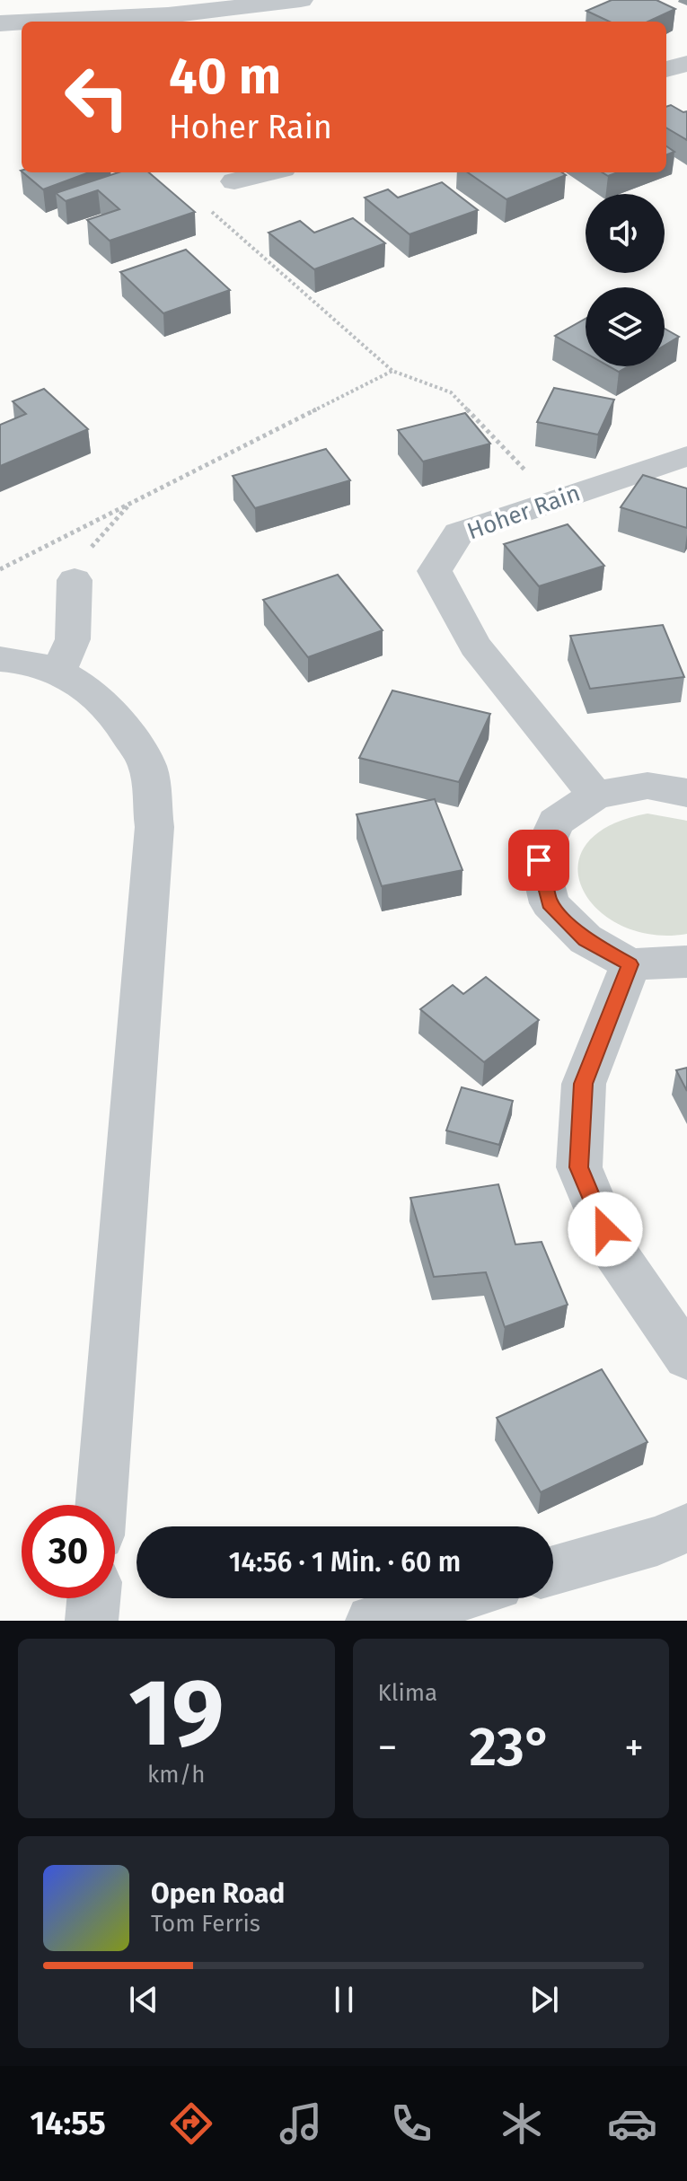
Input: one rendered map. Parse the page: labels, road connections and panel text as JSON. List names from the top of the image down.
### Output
{
  "streets": {
    "street": ["Hoher Rain"]
  },
  "page": {
    "turn": ["40 m", "Hoher Rain"],
    "limit": "30",
    "trip": "14:56 · 1 Min. · 60 m",
    "tile": [
      ["19", "km/h"],
      "Klima"
    ],
    "heat": ["−", "23°", "+"],
    "song": ["Open Road", "Tom Ferris"],
    "tabs": "14:55"
  }
}
